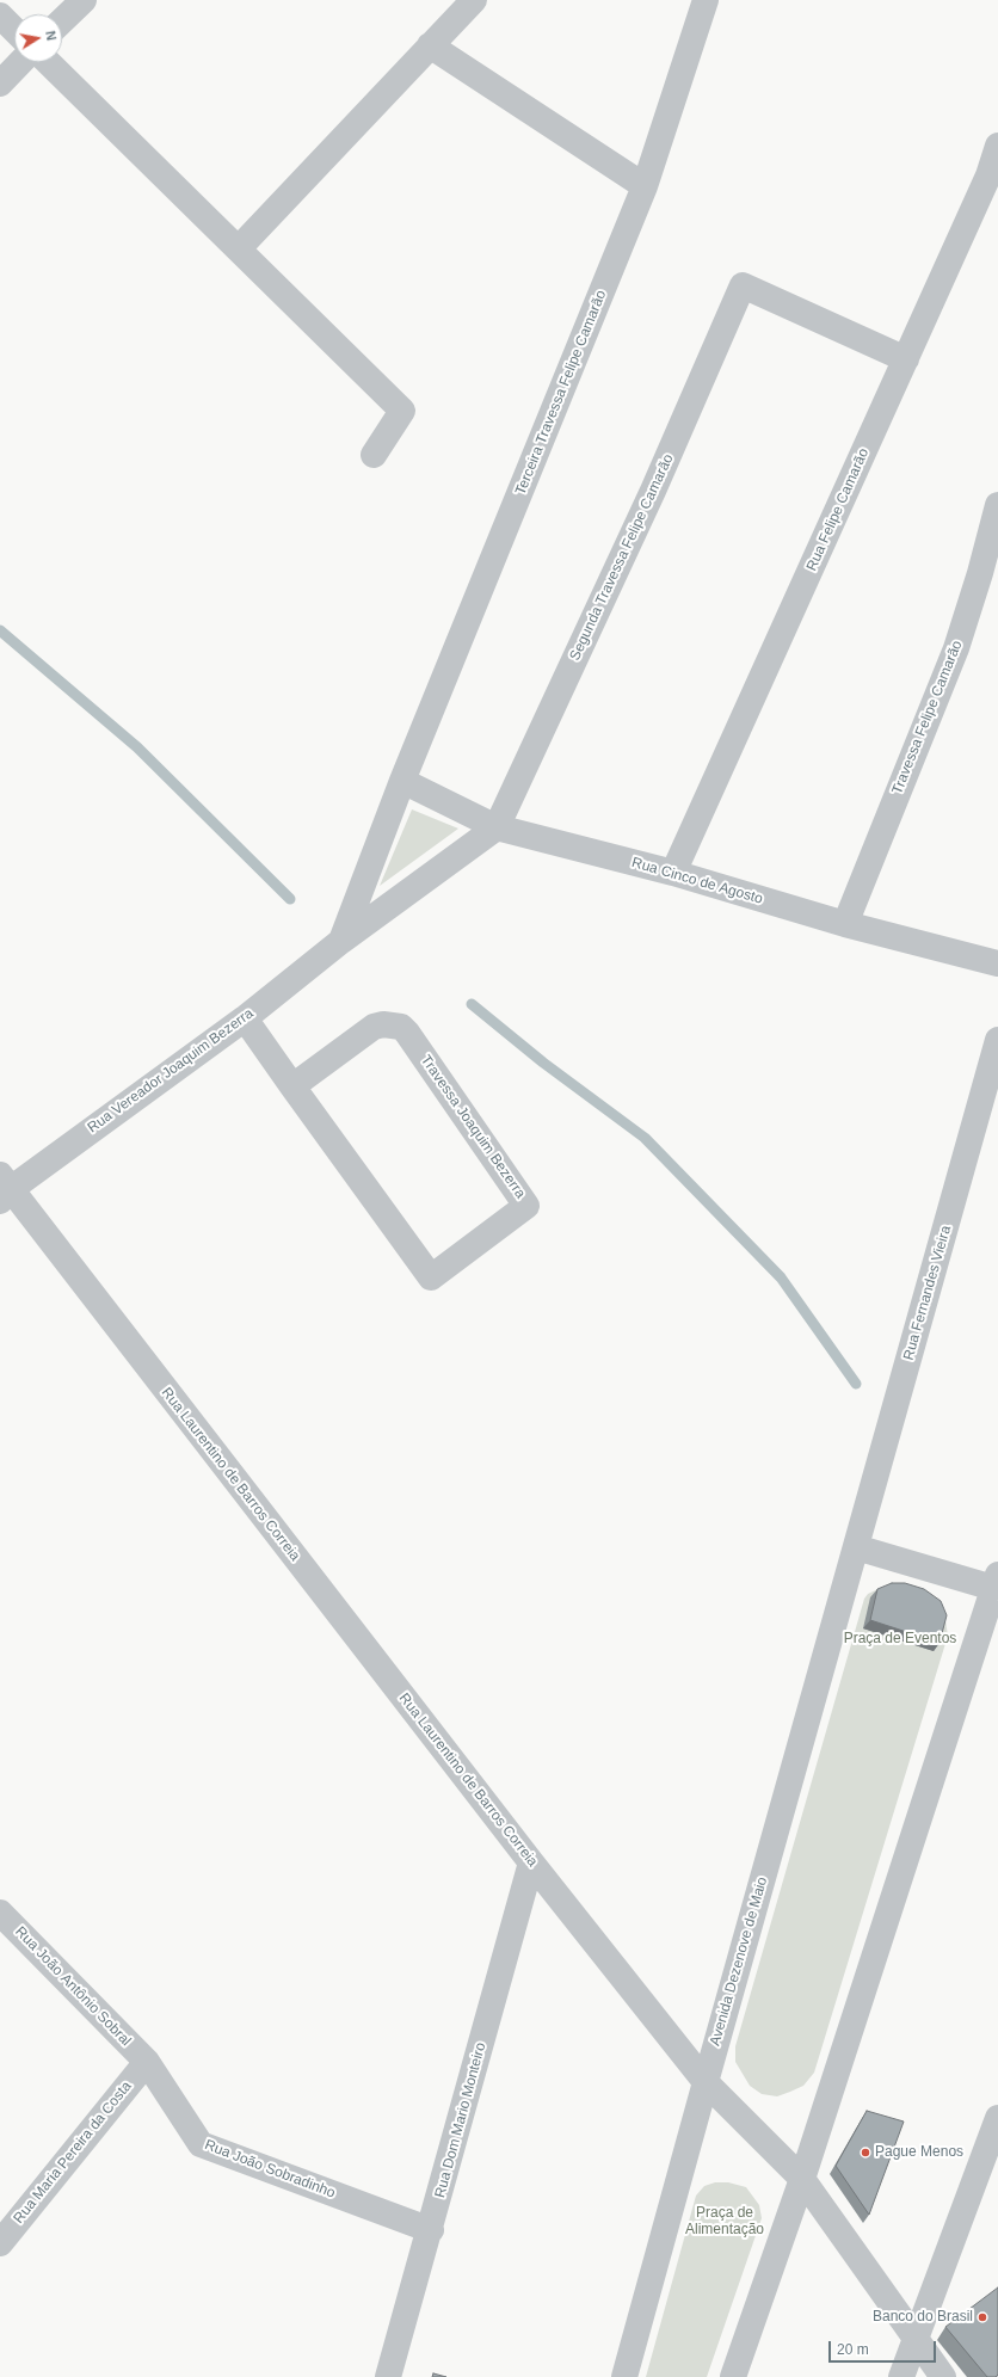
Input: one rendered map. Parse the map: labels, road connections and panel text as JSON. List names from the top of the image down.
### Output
{
  "streets": {
    "street": [
      "Terceira Travessa Felipe Camarão",
      "Rua Felipe Camarão",
      "Segunda Travessa Felipe Camarão",
      "Travessa Felipe Camarão",
      "Rua Cinco de Agosto",
      "Rua Vereador Joaquim Bezerra",
      "Travessa Joaquim Bezerra",
      "Rua Fernandes Vieira",
      "Rua Laurentino de Barros Correia",
      "Avenida Dezenove de Maio",
      "Rua João Antônio Sobral",
      "Rua Dom Mario Monteiro",
      "Rua Maria Pereira da Costa",
      "Rua João Sobradinho"
    ]
  },
  "crossings": [
    ["Terceira Travessa Felipe Camarão", "Rua Cinco de Agosto"],
    ["Terceira Travessa Felipe Camarão", "Rua Vereador Joaquim Bezerra"],
    ["Rua Felipe Camarão", "Segunda Travessa Felipe Camarão"],
    ["Rua Felipe Camarão", "Rua Cinco de Agosto"],
    ["Segunda Travessa Felipe Camarão", "Rua Cinco de Agosto"],
    ["Segunda Travessa Felipe Camarão", "Rua Vereador Joaquim Bezerra"],
    ["Travessa Felipe Camarão", "Rua Cinco de Agosto"],
    ["Rua Cinco de Agosto", "Rua Vereador Joaquim Bezerra"],
    ["Rua Vereador Joaquim Bezerra", "Travessa Joaquim Bezerra"],
    ["Rua Vereador Joaquim Bezerra", "Rua Laurentino de Barros Correia"],
    ["Rua Fernandes Vieira", "Avenida Dezenove de Maio"],
    ["Rua Laurentino de Barros Correia", "Avenida Dezenove de Maio"],
    ["Rua Laurentino de Barros Correia", "Rua Dom Mario Monteiro"],
    ["Rua João Antônio Sobral", "Rua Maria Pereira da Costa"],
    ["Rua João Antônio Sobral", "Rua João Sobradinho"],
    ["Rua Dom Mario Monteiro", "Rua João Sobradinho"],
    ["Rua Maria Pereira da Costa", "Rua João Sobradinho"]
  ],
  "parks": ["Praça de Eventos", "Praça de Alimentação"],
  "places": ["Pague Menos", "Banco do Brasil"],
  "scale_bar": "20 m",
  "north": "right"
}
